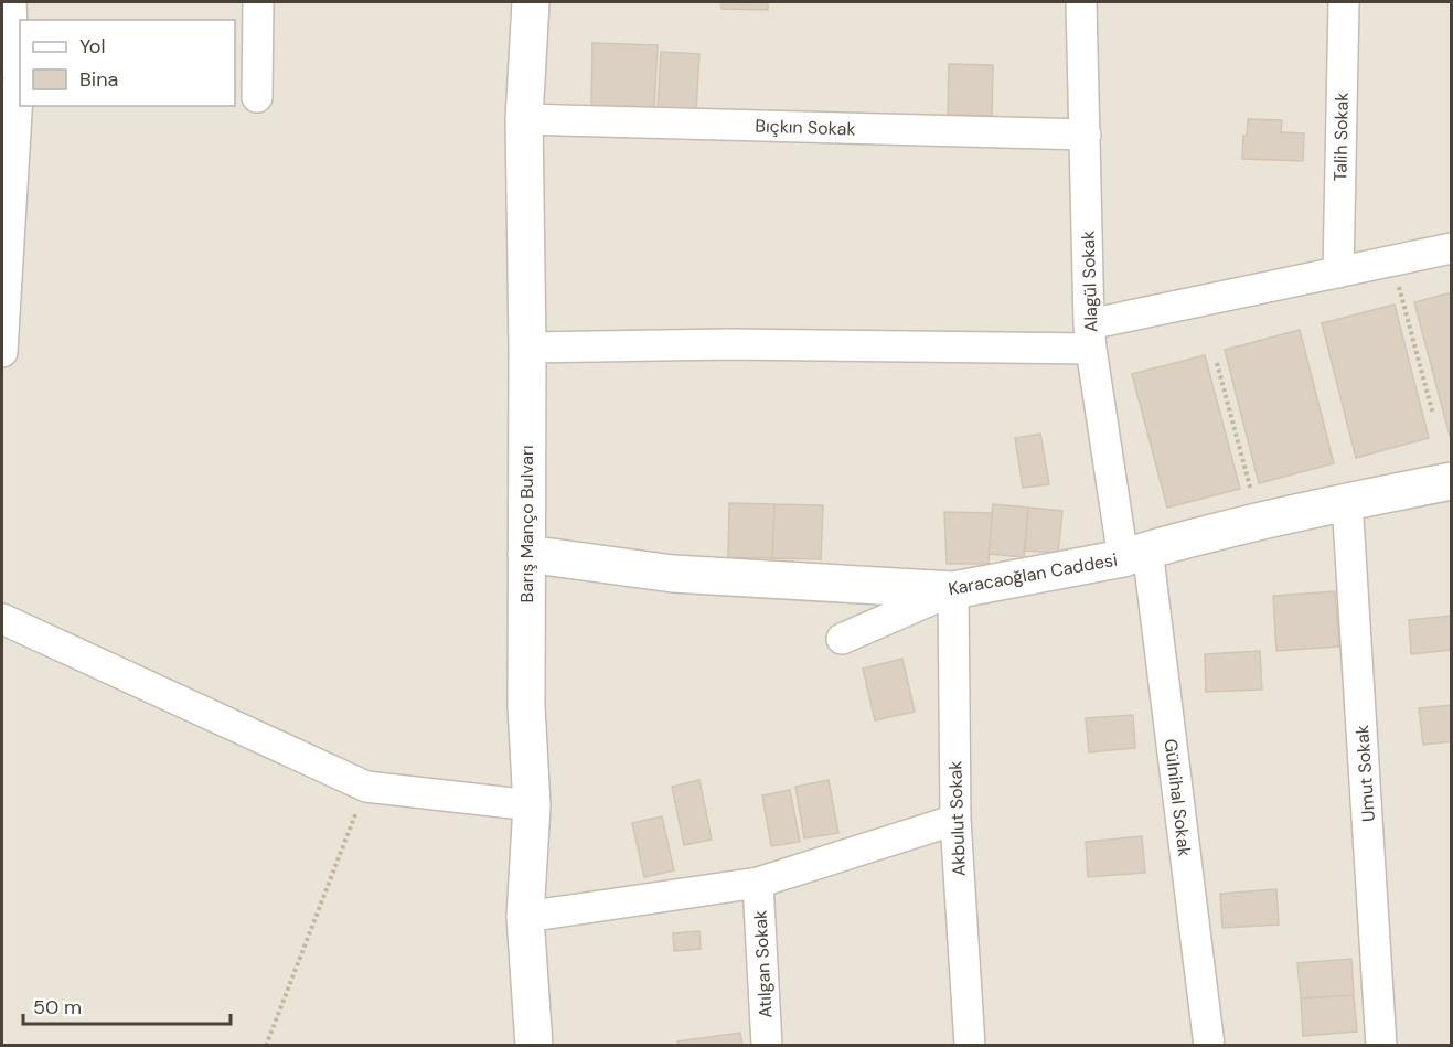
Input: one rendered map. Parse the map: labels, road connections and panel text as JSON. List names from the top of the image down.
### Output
{
  "streets": {
    "street": [
      "Bıçkın Sokak",
      "Talih Sokak",
      "Alagül Sokak",
      "Barış Manço Bulvarı",
      "Karacaoğlan Caddesi",
      "Umut Sokak",
      "Gülnihal Sokak",
      "Akbulut Sokak",
      "Atılgan Sokak"
    ]
  },
  "crossings": [
    ["Bıçkın Sokak", "Alagül Sokak"],
    ["Bıçkın Sokak", "Barış Manço Bulvarı"],
    ["Alagül Sokak", "Karacaoğlan Caddesi"],
    ["Alagül Sokak", "Gülnihal Sokak"],
    ["Barış Manço Bulvarı", "Karacaoğlan Caddesi"],
    ["Karacaoğlan Caddesi", "Umut Sokak"],
    ["Karacaoğlan Caddesi", "Gülnihal Sokak"],
    ["Karacaoğlan Caddesi", "Akbulut Sokak"]
  ],
  "legend": ["Yol", "Bina"],
  "scale_bar": "50 m"
}
